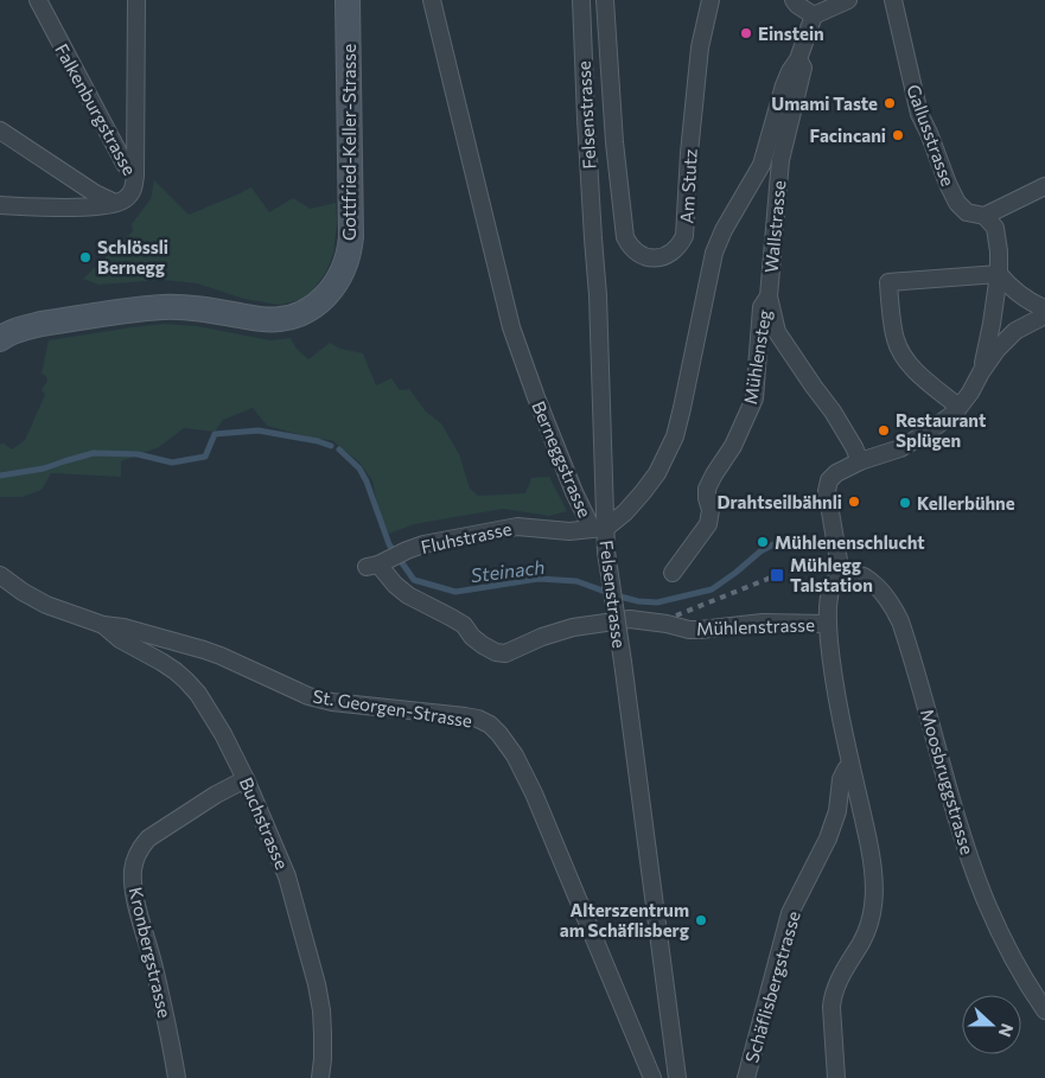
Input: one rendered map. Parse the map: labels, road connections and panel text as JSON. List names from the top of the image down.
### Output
{
  "streets": {
    "street": [
      "Falkenburgstrasse",
      "Felsenstrasse",
      "Gallusstrasse",
      "Gottfried-Keller-Strasse",
      "Am Stutz",
      "Wallstrasse",
      "Mühlensteg",
      "Berneggstrasse",
      "Fluhstrasse",
      "Mühlenstrasse",
      "St. Georgen-Strasse",
      "Moosbruggstrasse",
      "Buchstrasse",
      "Kronbergstrasse",
      "Schäflisbergstrasse"
    ]
  },
  "crossings": [
    ["Felsenstrasse", "Berneggstrasse"],
    ["Felsenstrasse", "Fluhstrasse"],
    ["Wallstrasse", "Mühlensteg"],
    ["Wallstrasse", "Berneggstrasse"],
    ["Berneggstrasse", "Fluhstrasse"],
    ["Fluhstrasse", "Mühlenstrasse"],
    ["St. Georgen-Strasse", "Buchstrasse"],
    ["Buchstrasse", "Kronbergstrasse"]
  ],
  "water": ["Steinach"],
  "places": {
    "other": [
      "Einstein",
      "Umami Taste",
      "Facincani",
      "Schlössli Bernegg",
      "Restaurant Splügen",
      "Drahtseilbähnli",
      "Kellerbühne",
      "Mühlenenschlucht",
      "Alterszentrum am Schäflisberg"
    ],
    "transit": ["Mühlegg Talstation"]
  },
  "north": "right"
}
